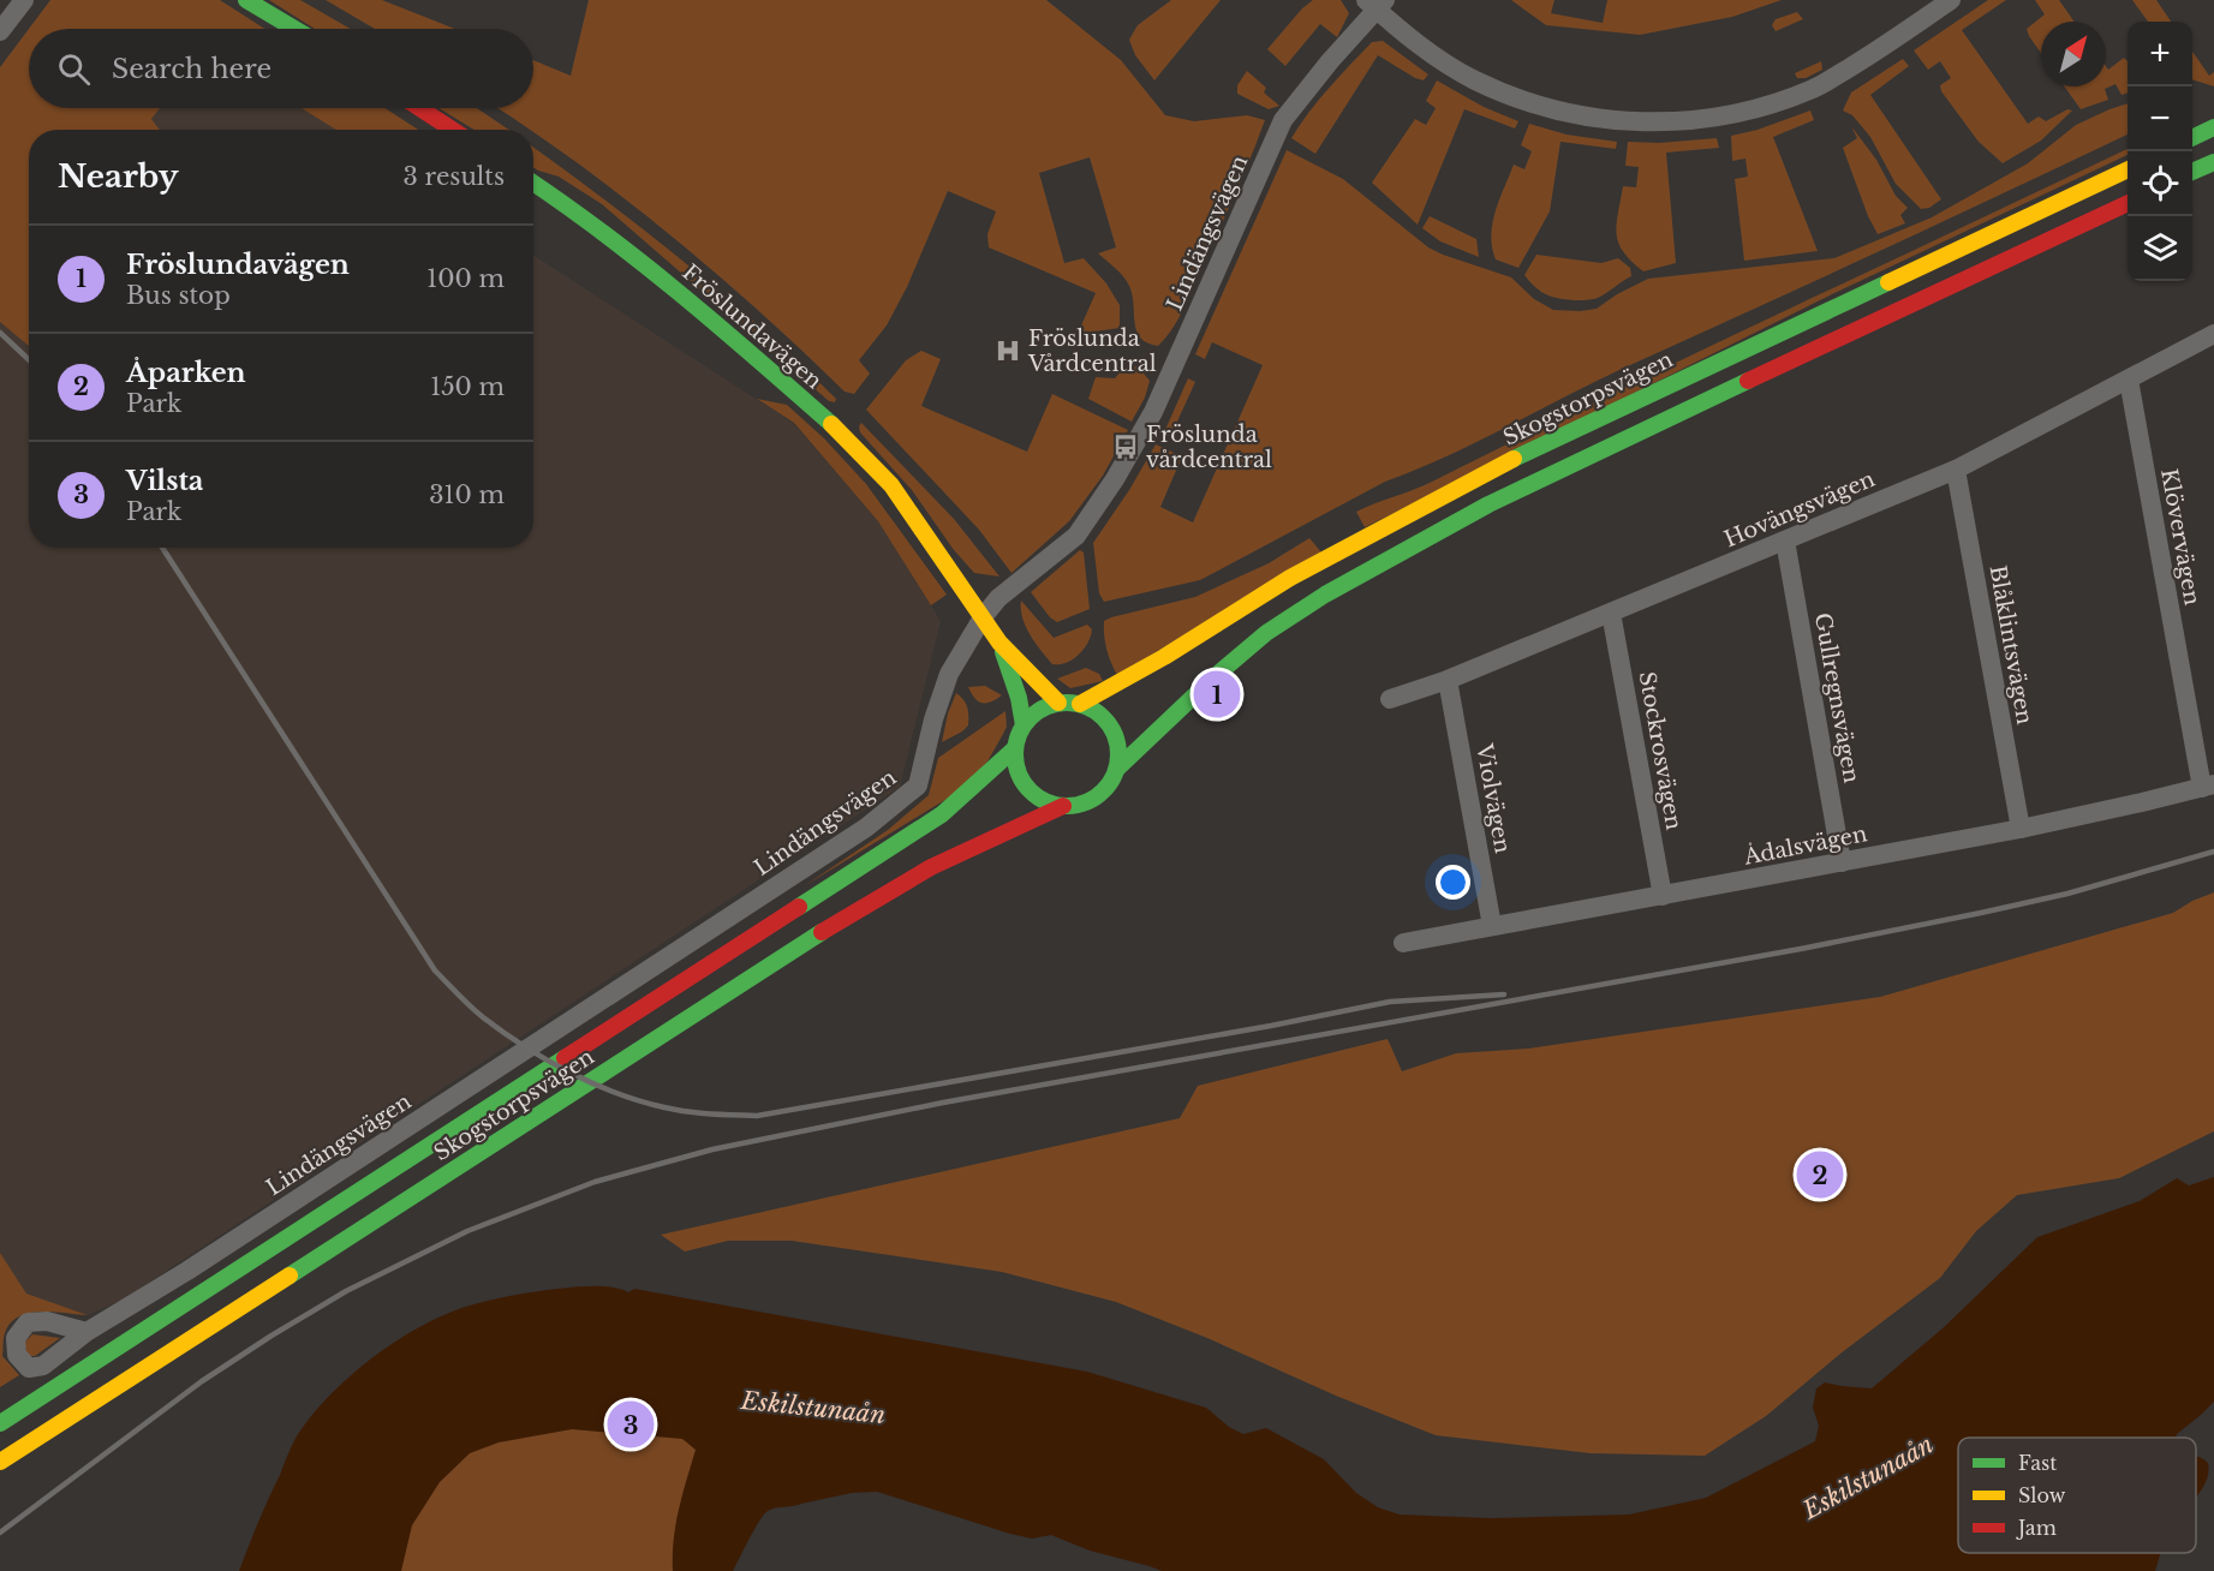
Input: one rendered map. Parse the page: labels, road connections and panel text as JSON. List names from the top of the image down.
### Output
{
  "streets": {
    "main road": ["Fröslundavägen", "Skogstorpsvägen"],
    "street": [
      "Lindängsvägen",
      "Hovängsvägen",
      "Klövervägen",
      "Blåklintsvägen",
      "Gullregnsvägen",
      "Stockrosvägen",
      "Violvägen",
      "Ådalsvägen"
    ]
  },
  "crossings": [
    ["Lindängsvägen", "Fröslundavägen"],
    ["Fröslundavägen", "Skogstorpsvägen"],
    ["Hovängsvägen", "Klövervägen"],
    ["Hovängsvägen", "Blåklintsvägen"],
    ["Hovängsvägen", "Gullregnsvägen"],
    ["Hovängsvägen", "Stockrosvägen"],
    ["Hovängsvägen", "Violvägen"],
    ["Klövervägen", "Ådalsvägen"],
    ["Blåklintsvägen", "Ådalsvägen"],
    ["Gullregnsvägen", "Ådalsvägen"],
    ["Stockrosvägen", "Ådalsvägen"],
    ["Violvägen", "Ådalsvägen"]
  ],
  "water": ["Eskilstunaån"],
  "places": {
    "hospital": ["Fröslunda Vårdcentral"],
    "bus stop": ["Fröslunda vårdcentral"]
  },
  "legend": ["Fast", "Slow", "Jam"],
  "north": "top right",
  "page": {
    "map_buttons": ["+", "−"],
    "search": "Search here",
    "heading": ["Nearby", "3 results"],
    "list": [
      {
        "mark": "1",
        "name": "Fröslundavägen",
        "note": "Bus stop",
        "value": "100 m"
      },
      {
        "mark": "2",
        "name": "Åparken",
        "note": "Park",
        "value": "150 m"
      },
      {
        "mark": "3",
        "name": "Vilsta",
        "note": "Park",
        "value": "310 m"
      }
    ],
    "pins": ["1", "2", "3"]
  }
}
